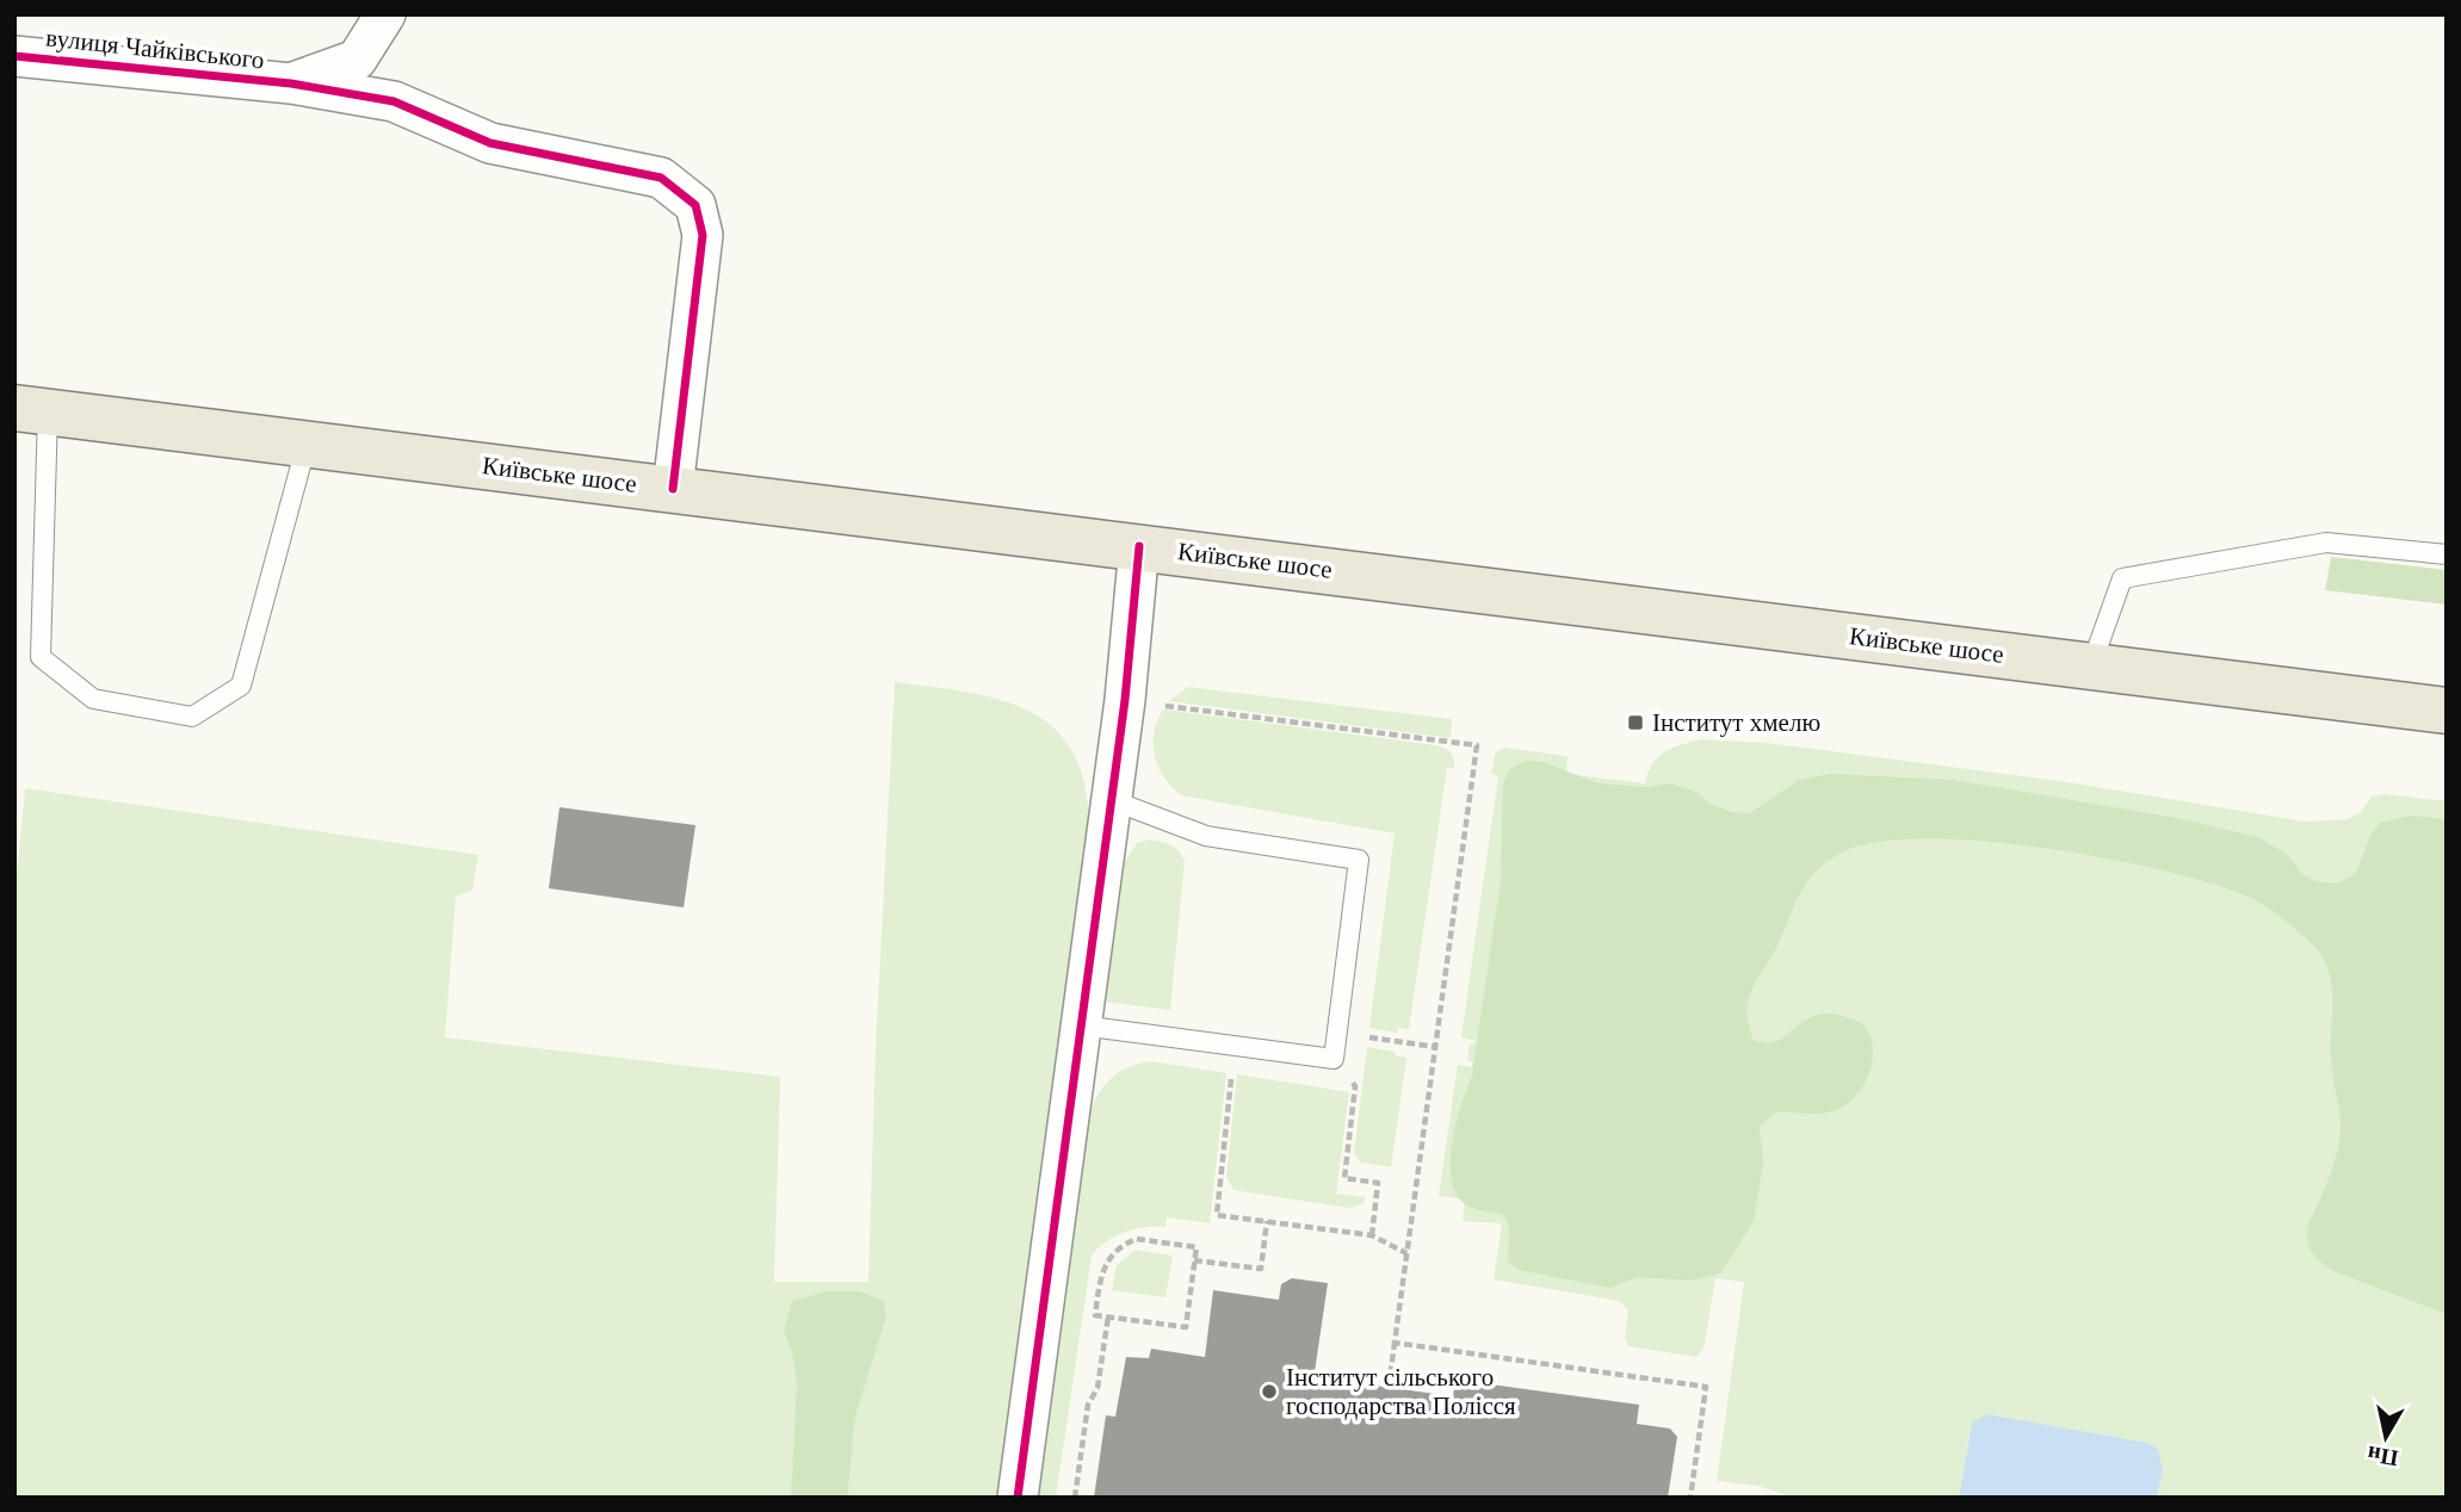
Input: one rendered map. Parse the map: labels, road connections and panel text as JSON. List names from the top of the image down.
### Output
{
  "streets": {
    "main road": ["Київське шосе"],
    "street": ["вулиця Чайківського"]
  },
  "places": {
    "transit": ["Інститут хмелю"],
    "other": ["Інститут сільського господарства Полісся"]
  },
  "north": "bottom"
}
